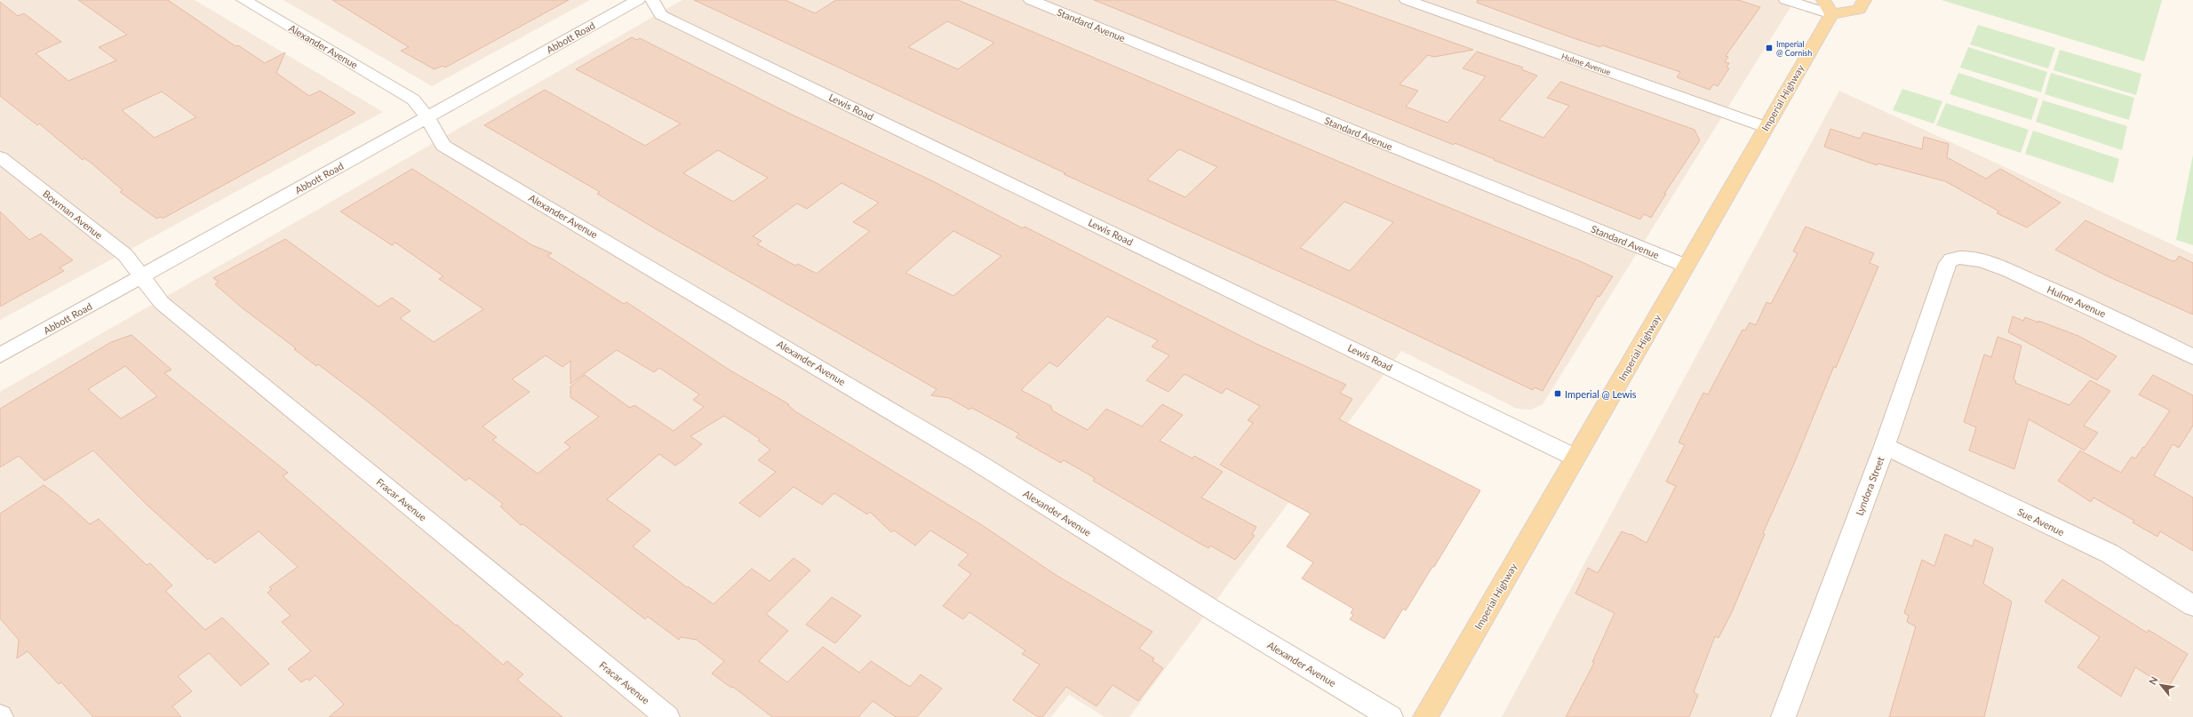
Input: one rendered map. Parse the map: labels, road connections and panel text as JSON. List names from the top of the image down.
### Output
{
  "streets": {
    "main road": ["Imperial Highway"],
    "street": [
      "Standard Avenue",
      "Abbott Road",
      "Alexander Avenue",
      "Hulme Avenue",
      "Lewis Road",
      "Bowman Avenue",
      "Lyndora Street",
      "Fracar Avenue",
      "Sue Avenue"
    ]
  },
  "crossings": [
    ["Standard Avenue", "Imperial Highway"],
    ["Abbott Road", "Alexander Avenue"],
    ["Abbott Road", "Bowman Avenue"],
    ["Abbott Road", "Fracar Avenue"],
    ["Hulme Avenue", "Imperial Highway"],
    ["Hulme Avenue", "Lyndora Street"],
    ["Imperial Highway", "Lewis Road"],
    ["Bowman Avenue", "Fracar Avenue"],
    ["Lyndora Street", "Sue Avenue"]
  ],
  "places": {
    "transit": ["Imperial @ Cornish", "Imperial @ Lewis"]
  },
  "north": "top left"
}
